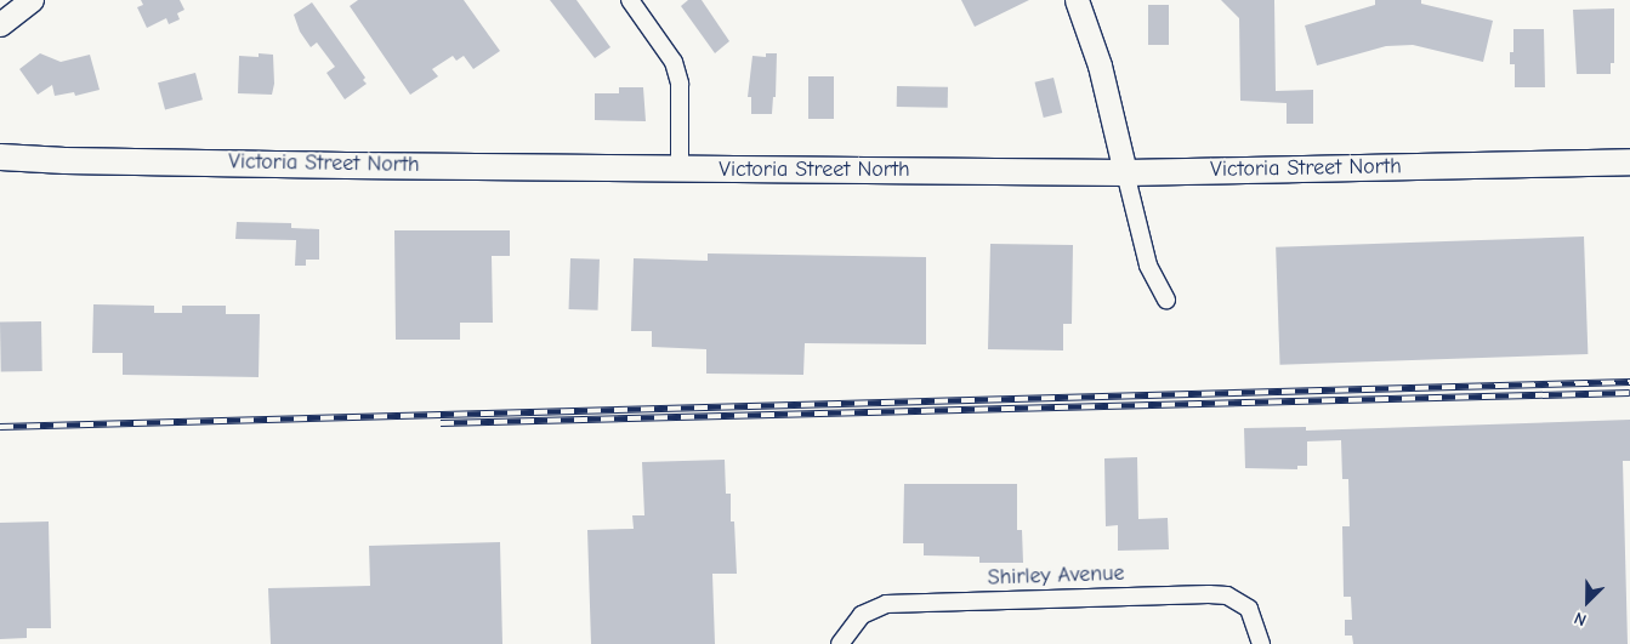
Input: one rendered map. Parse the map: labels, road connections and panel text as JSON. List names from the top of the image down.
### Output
{
  "streets": {
    "main road": ["Victoria Street North"],
    "street": ["Shirley Avenue"]
  },
  "north": "bottom left"
}
